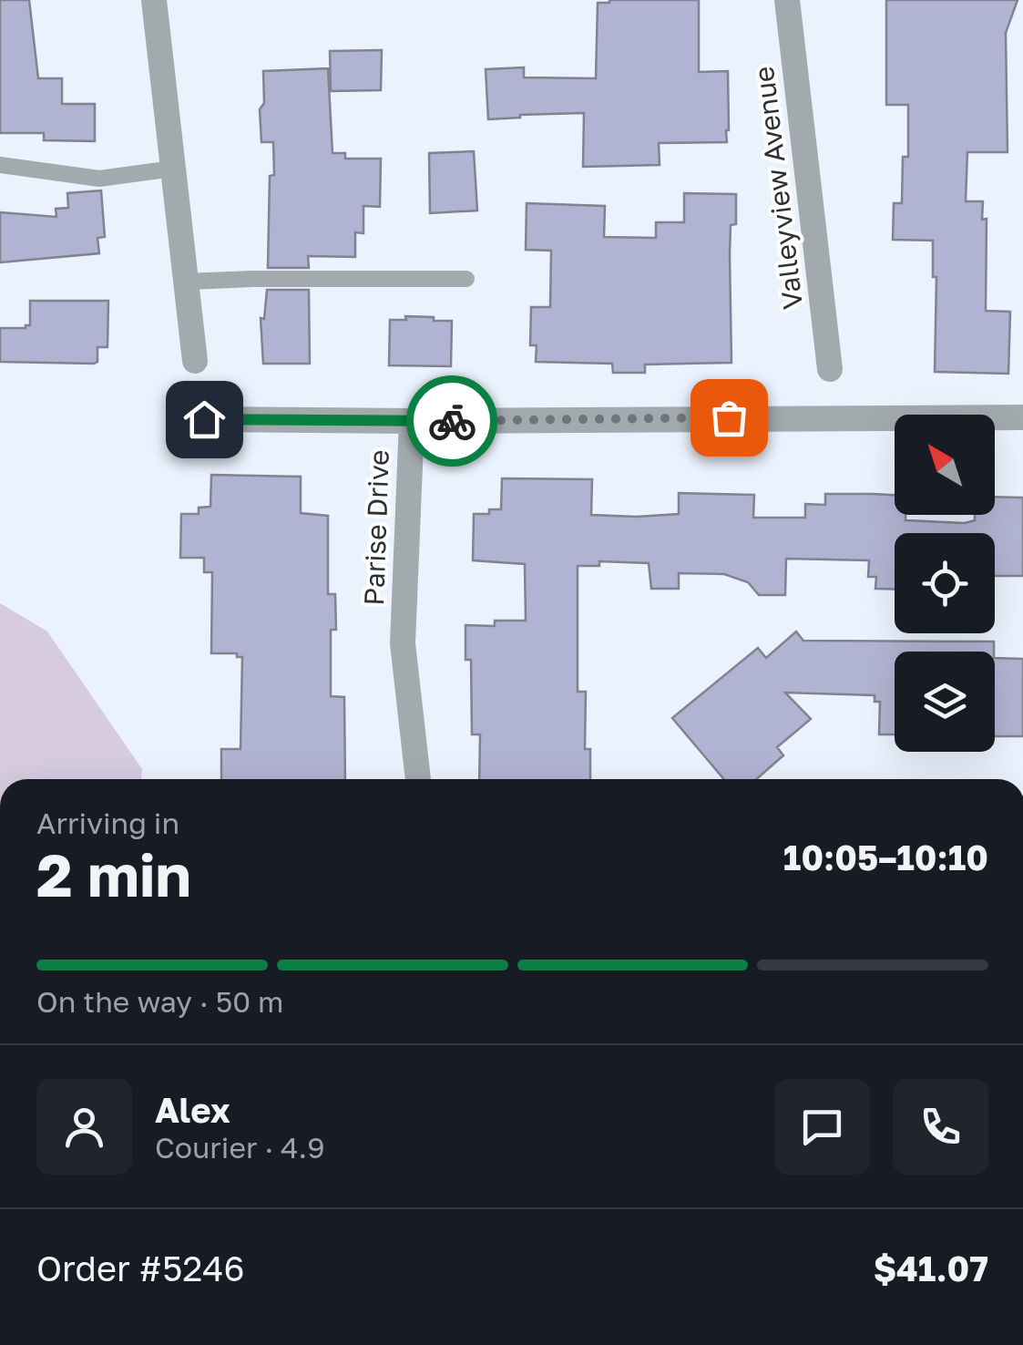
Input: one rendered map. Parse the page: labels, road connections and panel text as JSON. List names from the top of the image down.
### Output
{
  "streets": {
    "street": ["Valleyview Avenue", "Parise Drive"]
  },
  "north": "top left",
  "page": {
    "heading": ["2 min", "Arriving in", "10:05–10:10"],
    "panel": [
      "Alex",
      "Courier · 4.9",
      "Order #5246",
      "$41.07"
    ],
    "bar": "On the way · 50 m"
  }
}
